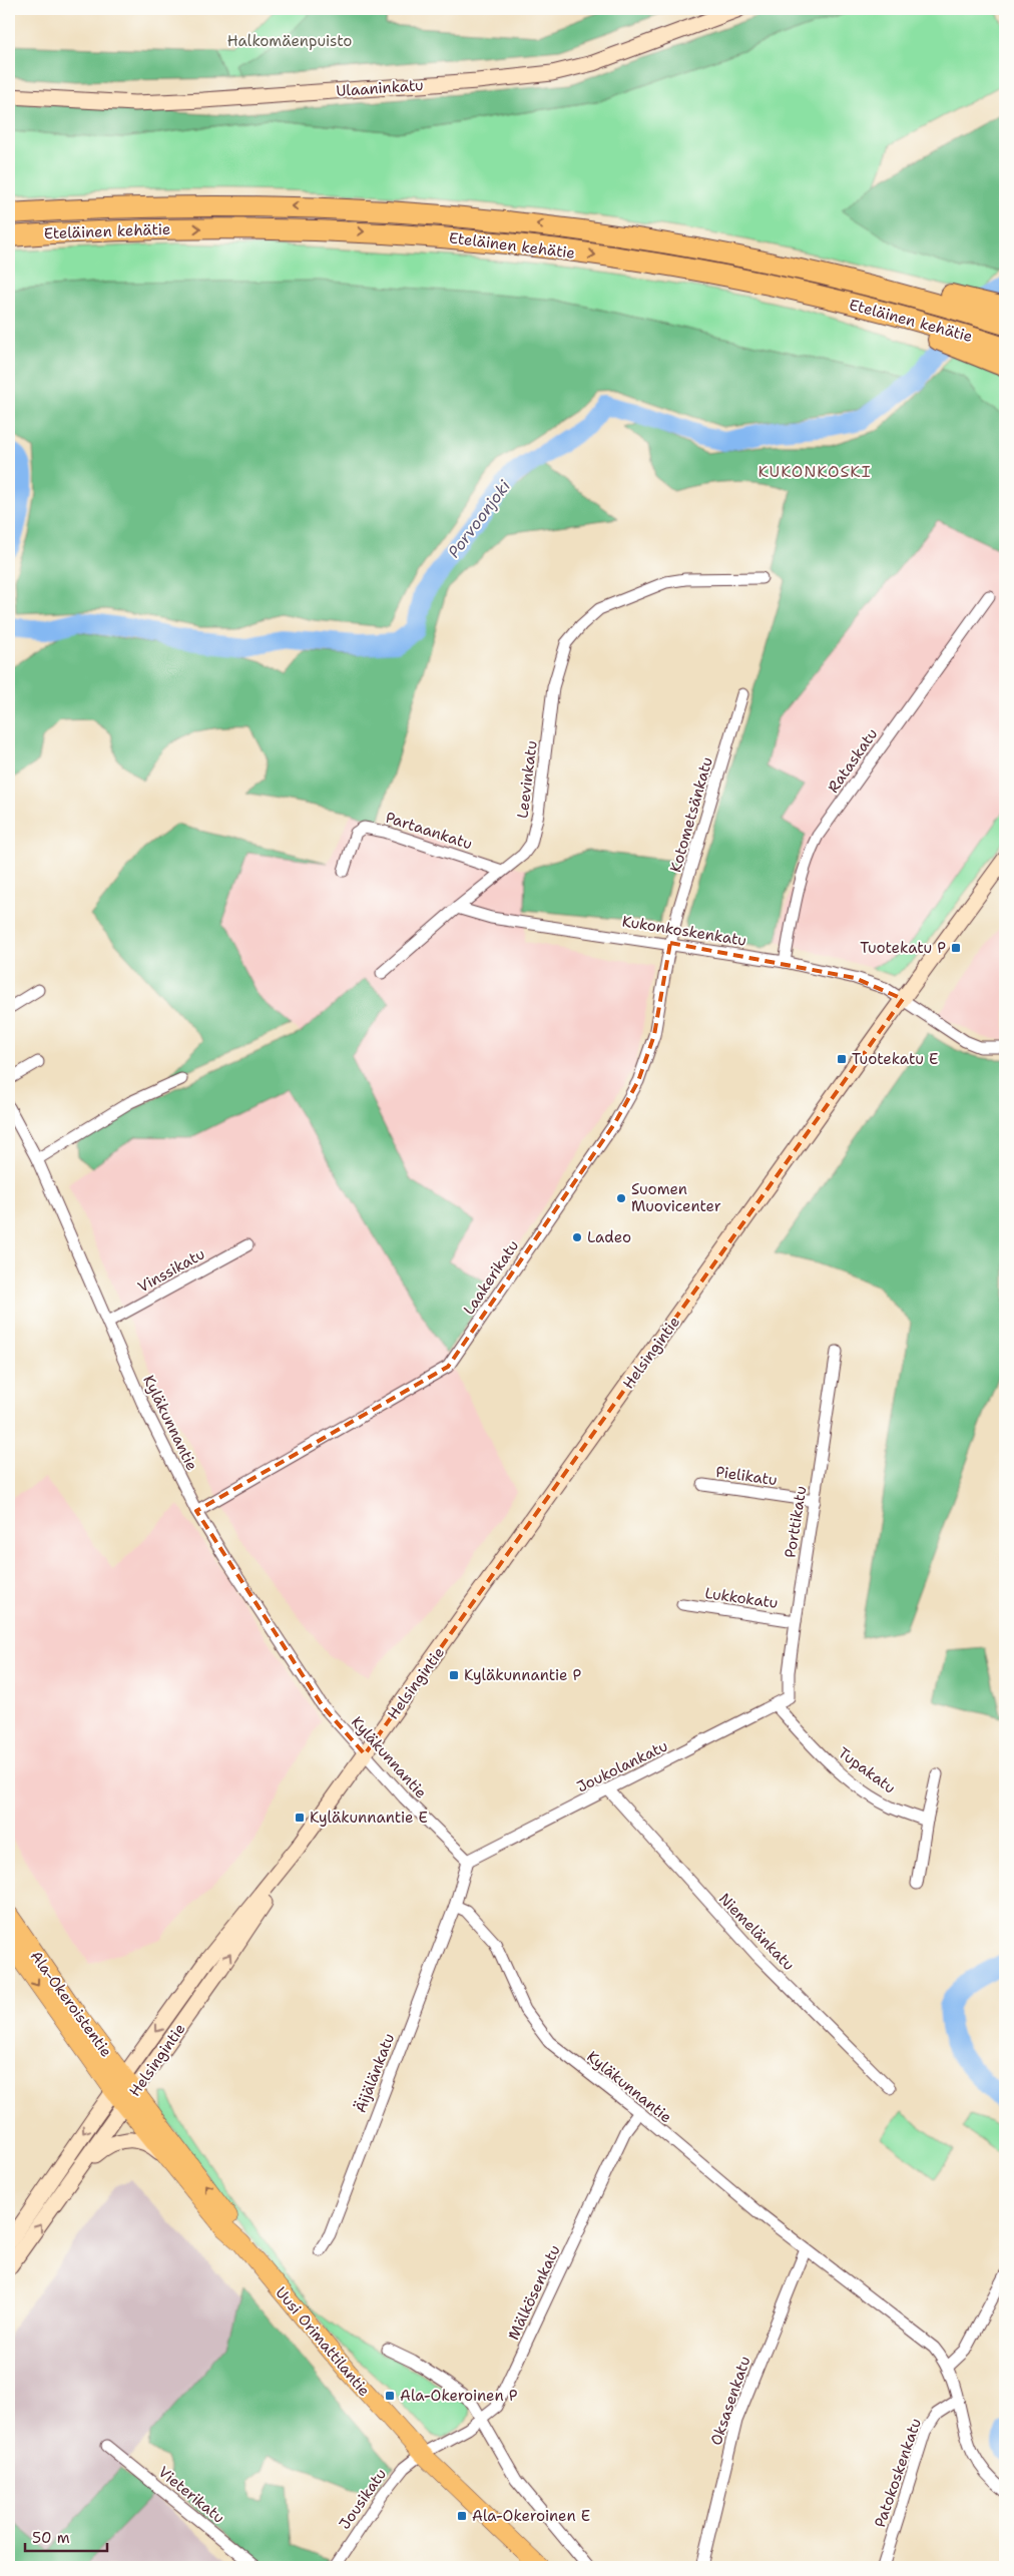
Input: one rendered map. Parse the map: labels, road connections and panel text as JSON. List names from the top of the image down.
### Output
{
  "streets": {
    "highway": ["Eteläinen kehätie"],
    "main road": [
      "Ulaaninkatu",
      "Helsingintie",
      "Ala-Okeroistentie",
      "Uusi Orimattilantie"
    ],
    "street": [
      "Rataskatu",
      "Leevinkatu",
      "Kotometsänkatu",
      "Partaankatu",
      "Kukonkoskenkatu",
      "Vinssikatu",
      "Laakerikatu",
      "Kyläkunnantie",
      "Pielikatu",
      "Porttikatu",
      "Lukkokatu",
      "Joukolankatu",
      "Tupakatu",
      "Niemelänkatu",
      "Äijälänkatu",
      "Mälkösenkatu",
      "Oksasenkatu",
      "Patokoskenkatu",
      "Vieterikatu",
      "Jousikatu"
    ]
  },
  "crossings": [
    ["Rataskatu", "Kukonkoskenkatu"],
    ["Leevinkatu", "Partaankatu"],
    ["Leevinkatu", "Kukonkoskenkatu"],
    ["Kotometsänkatu", "Kukonkoskenkatu"],
    ["Kotometsänkatu", "Laakerikatu"],
    ["Kukonkoskenkatu", "Laakerikatu"],
    ["Kukonkoskenkatu", "Helsingintie"],
    ["Vinssikatu", "Kyläkunnantie"],
    ["Laakerikatu", "Kyläkunnantie"],
    ["Helsingintie", "Kyläkunnantie"],
    ["Helsingintie", "Ala-Okeroistentie"],
    ["Helsingintie", "Uusi Orimattilantie"],
    ["Kyläkunnantie", "Joukolankatu"],
    ["Kyläkunnantie", "Äijälänkatu"],
    ["Kyläkunnantie", "Mälkösenkatu"],
    ["Kyläkunnantie", "Oksasenkatu"],
    ["Kyläkunnantie", "Patokoskenkatu"],
    ["Pielikatu", "Porttikatu"],
    ["Porttikatu", "Lukkokatu"],
    ["Porttikatu", "Joukolankatu"],
    ["Joukolankatu", "Tupakatu"],
    ["Joukolankatu", "Niemelänkatu"],
    ["Ala-Okeroistentie", "Uusi Orimattilantie"],
    ["Mälkösenkatu", "Uusi Orimattilantie"],
    ["Mälkösenkatu", "Jousikatu"],
    ["Uusi Orimattilantie", "Jousikatu"]
  ],
  "districts": ["KUKONKOSKI"],
  "water": ["Porvoonjoki"],
  "parks": ["Halkomäenpuisto"],
  "places": {
    "transit": [
      "Tuotekatu P",
      "Tuotekatu E",
      "Kyläkunnantie P",
      "Kyläkunnantie E",
      "Ala-Okeroinen P",
      "Ala-Okeroinen E"
    ],
    "other": ["Suomen Muovicenter", "Ladeo"]
  },
  "scale_bar": "50 m"
}
